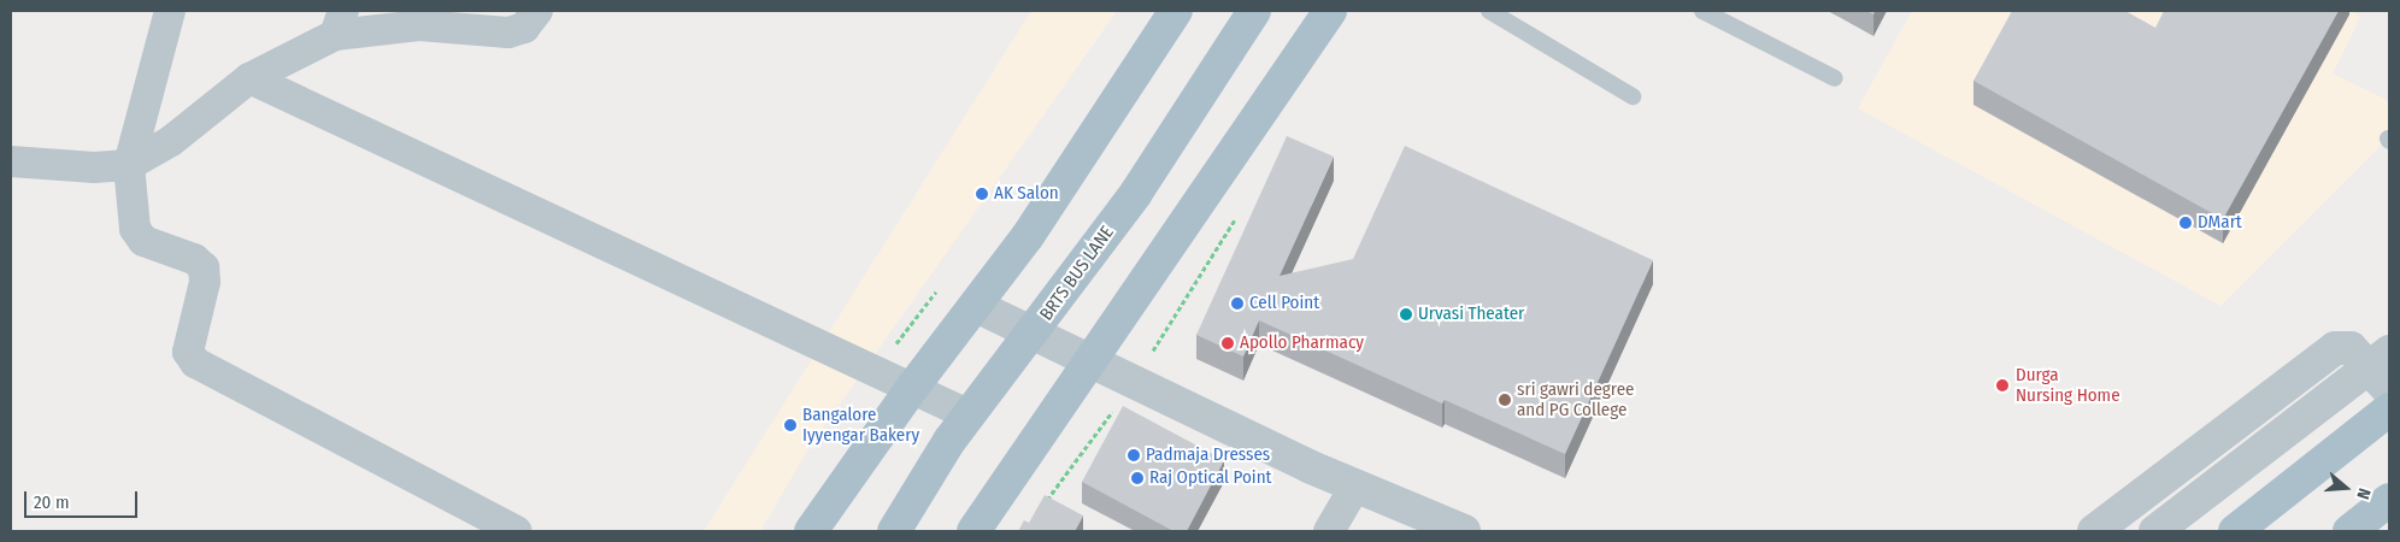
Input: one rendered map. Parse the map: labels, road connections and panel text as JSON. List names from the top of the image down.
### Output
{
  "streets": {
    "main road": ["BRTS BUS LANE"]
  },
  "places": [
    "AK Salon",
    "DMart",
    "Cell Point",
    "Urvasi Theater",
    "Apollo Pharmacy",
    "Durga Nursing Home",
    "sri gawri degree and PG College",
    "Bangalore Iyyengar Bakery",
    "Padmaja Dresses",
    "Raj Optical Point"
  ],
  "scale_bar": "20 m",
  "north": "right"
}
